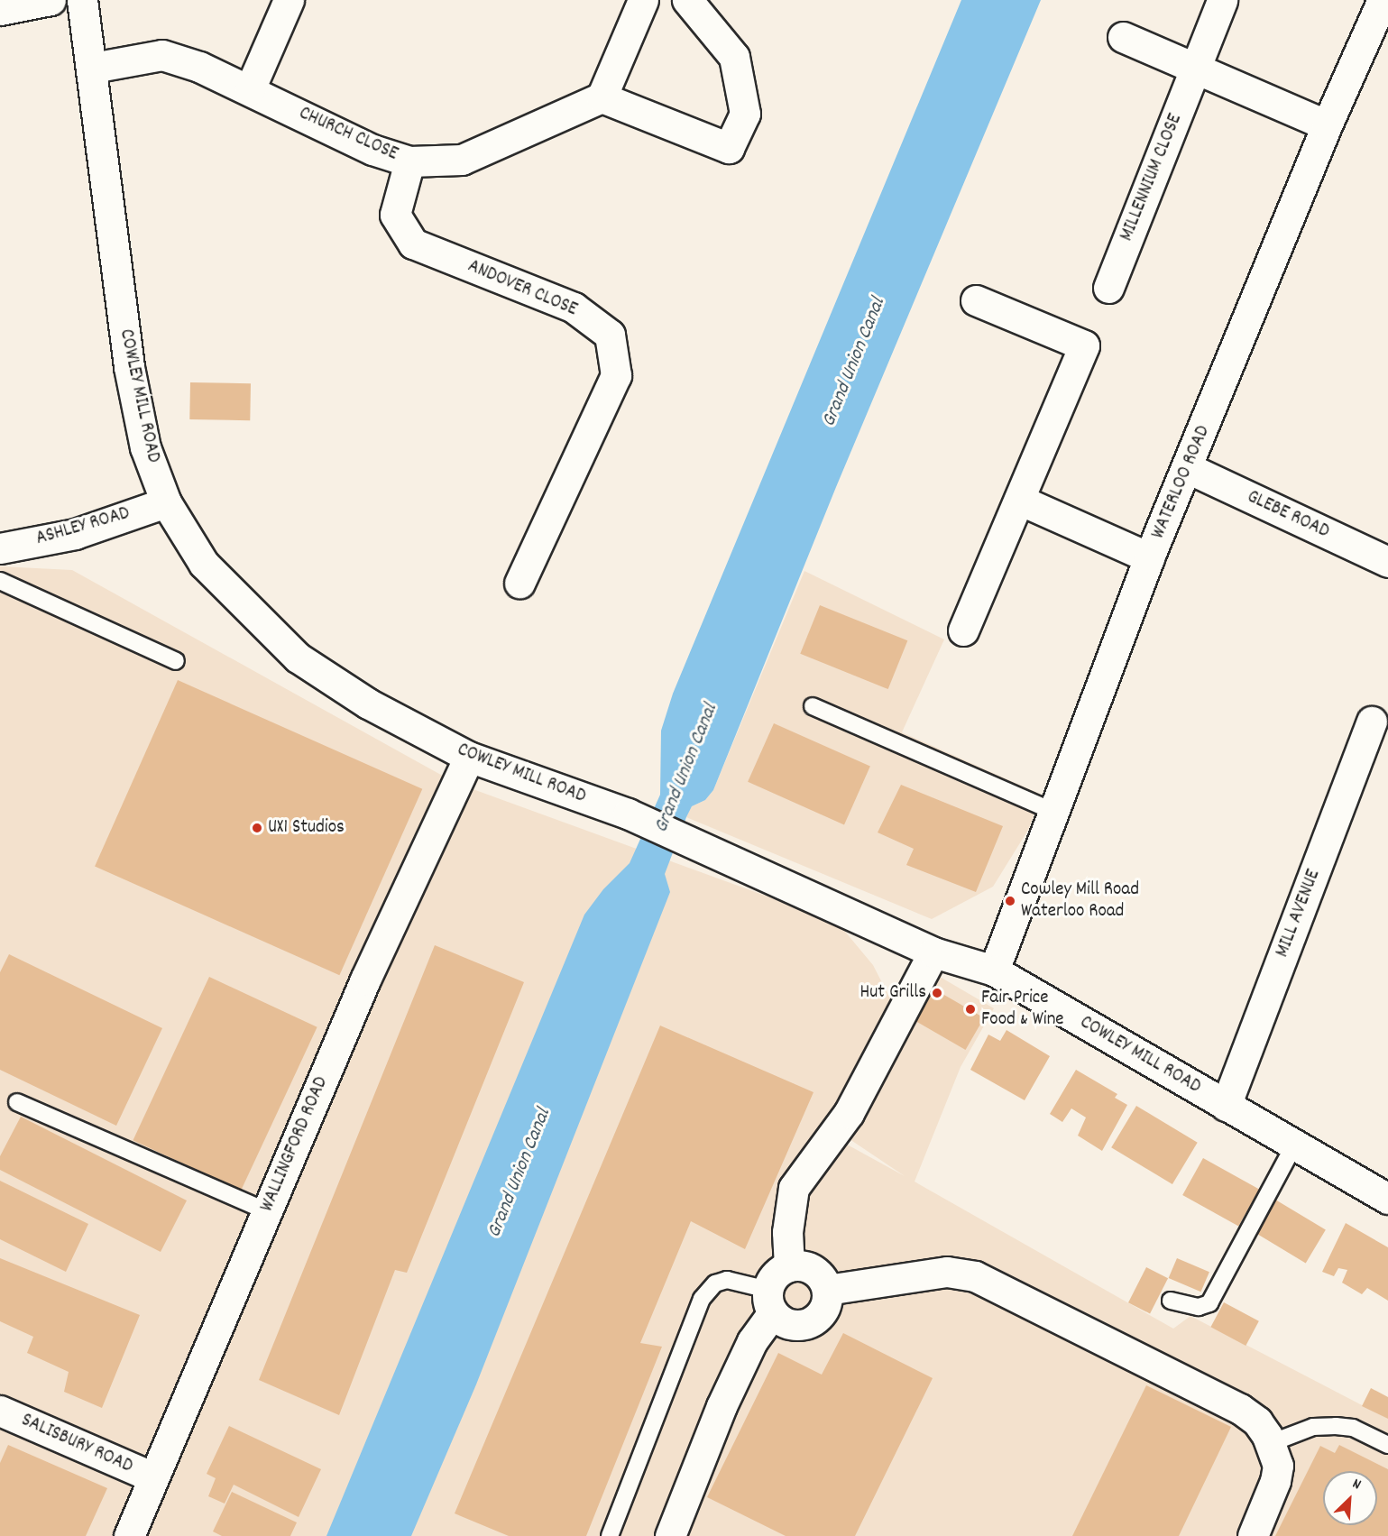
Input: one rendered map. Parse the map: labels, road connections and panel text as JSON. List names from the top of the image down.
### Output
{
  "streets": {
    "street": [
      "CHURCH CLOSE",
      "MILLENNIUM CLOSE",
      "ANDOVER CLOSE",
      "COWLEY MILL ROAD",
      "WATERLOO ROAD",
      "GLEBE ROAD",
      "ASHLEY ROAD",
      "MILL AVENUE",
      "WALLINGFORD ROAD",
      "SALISBURY ROAD"
    ]
  },
  "crossings": [
    ["CHURCH CLOSE", "ANDOVER CLOSE"],
    ["CHURCH CLOSE", "COWLEY MILL ROAD"],
    ["COWLEY MILL ROAD", "WATERLOO ROAD"],
    ["COWLEY MILL ROAD", "ASHLEY ROAD"],
    ["COWLEY MILL ROAD", "MILL AVENUE"],
    ["COWLEY MILL ROAD", "WALLINGFORD ROAD"],
    ["WATERLOO ROAD", "GLEBE ROAD"],
    ["WALLINGFORD ROAD", "SALISBURY ROAD"]
  ],
  "water": ["Grand Union Canal"],
  "places": [
    "UX1 Studios",
    "Cowley Mill Road Waterloo Road",
    "Hut Grills",
    "Fair Price Food & Wine"
  ],
  "north": "top right"
}
